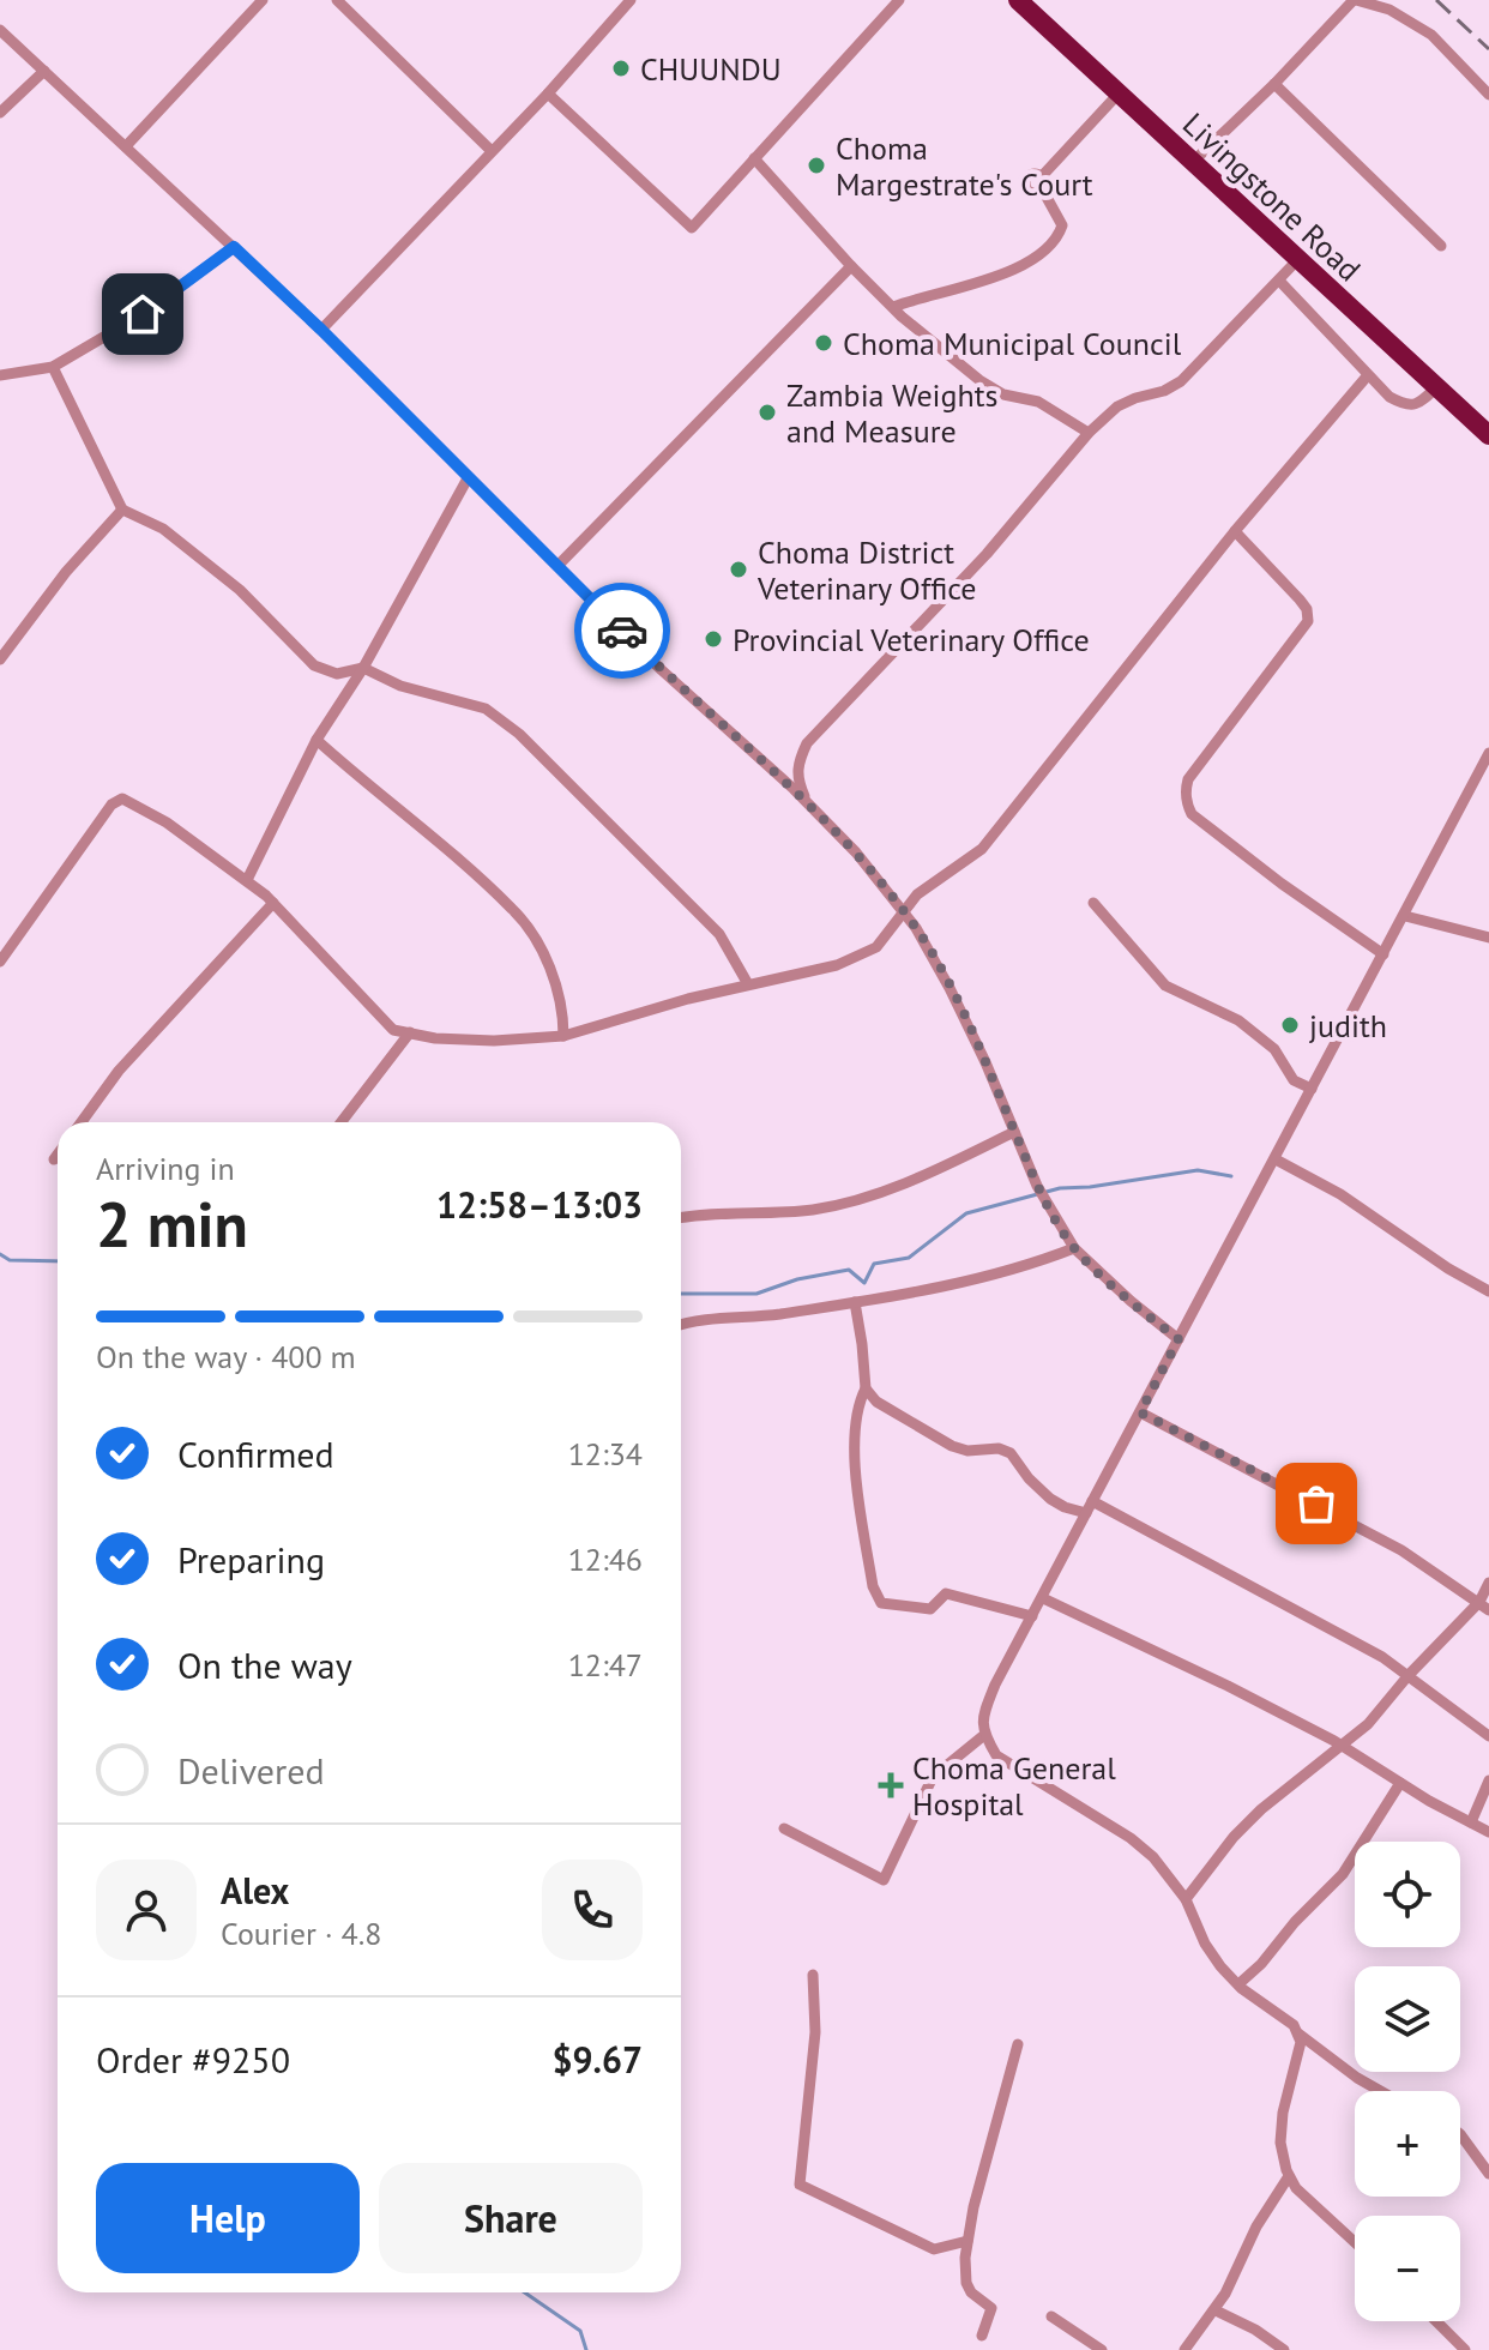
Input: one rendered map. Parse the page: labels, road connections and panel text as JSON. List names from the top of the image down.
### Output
{
  "streets": {
    "highway": ["Livingstone Road"]
  },
  "places": {
    "other": [
      "CHUUNDU",
      "Choma Margestrate's Court",
      "Choma Municipal Council",
      "Zambia Weights and Measure",
      "Choma District Veterinary Office",
      "Provincial Veterinary Office",
      "judith"
    ],
    "health": ["Choma General Hospital"]
  },
  "page": {
    "heading": ["2 min", "Arriving in", "12:58–13:03"],
    "panel": [
      "Alex",
      "Courier · 4.8",
      "Order #9250",
      "$9.67"
    ],
    "bar": "On the way · 400 m",
    "list": [
      ["Confirmed", "12:34"],
      ["Preparing", "12:46"],
      ["On the way", "12:47"],
      "Delivered"
    ],
    "map_buttons": ["+", "−"],
    "buttons": ["Help", "Share"]
  }
}
